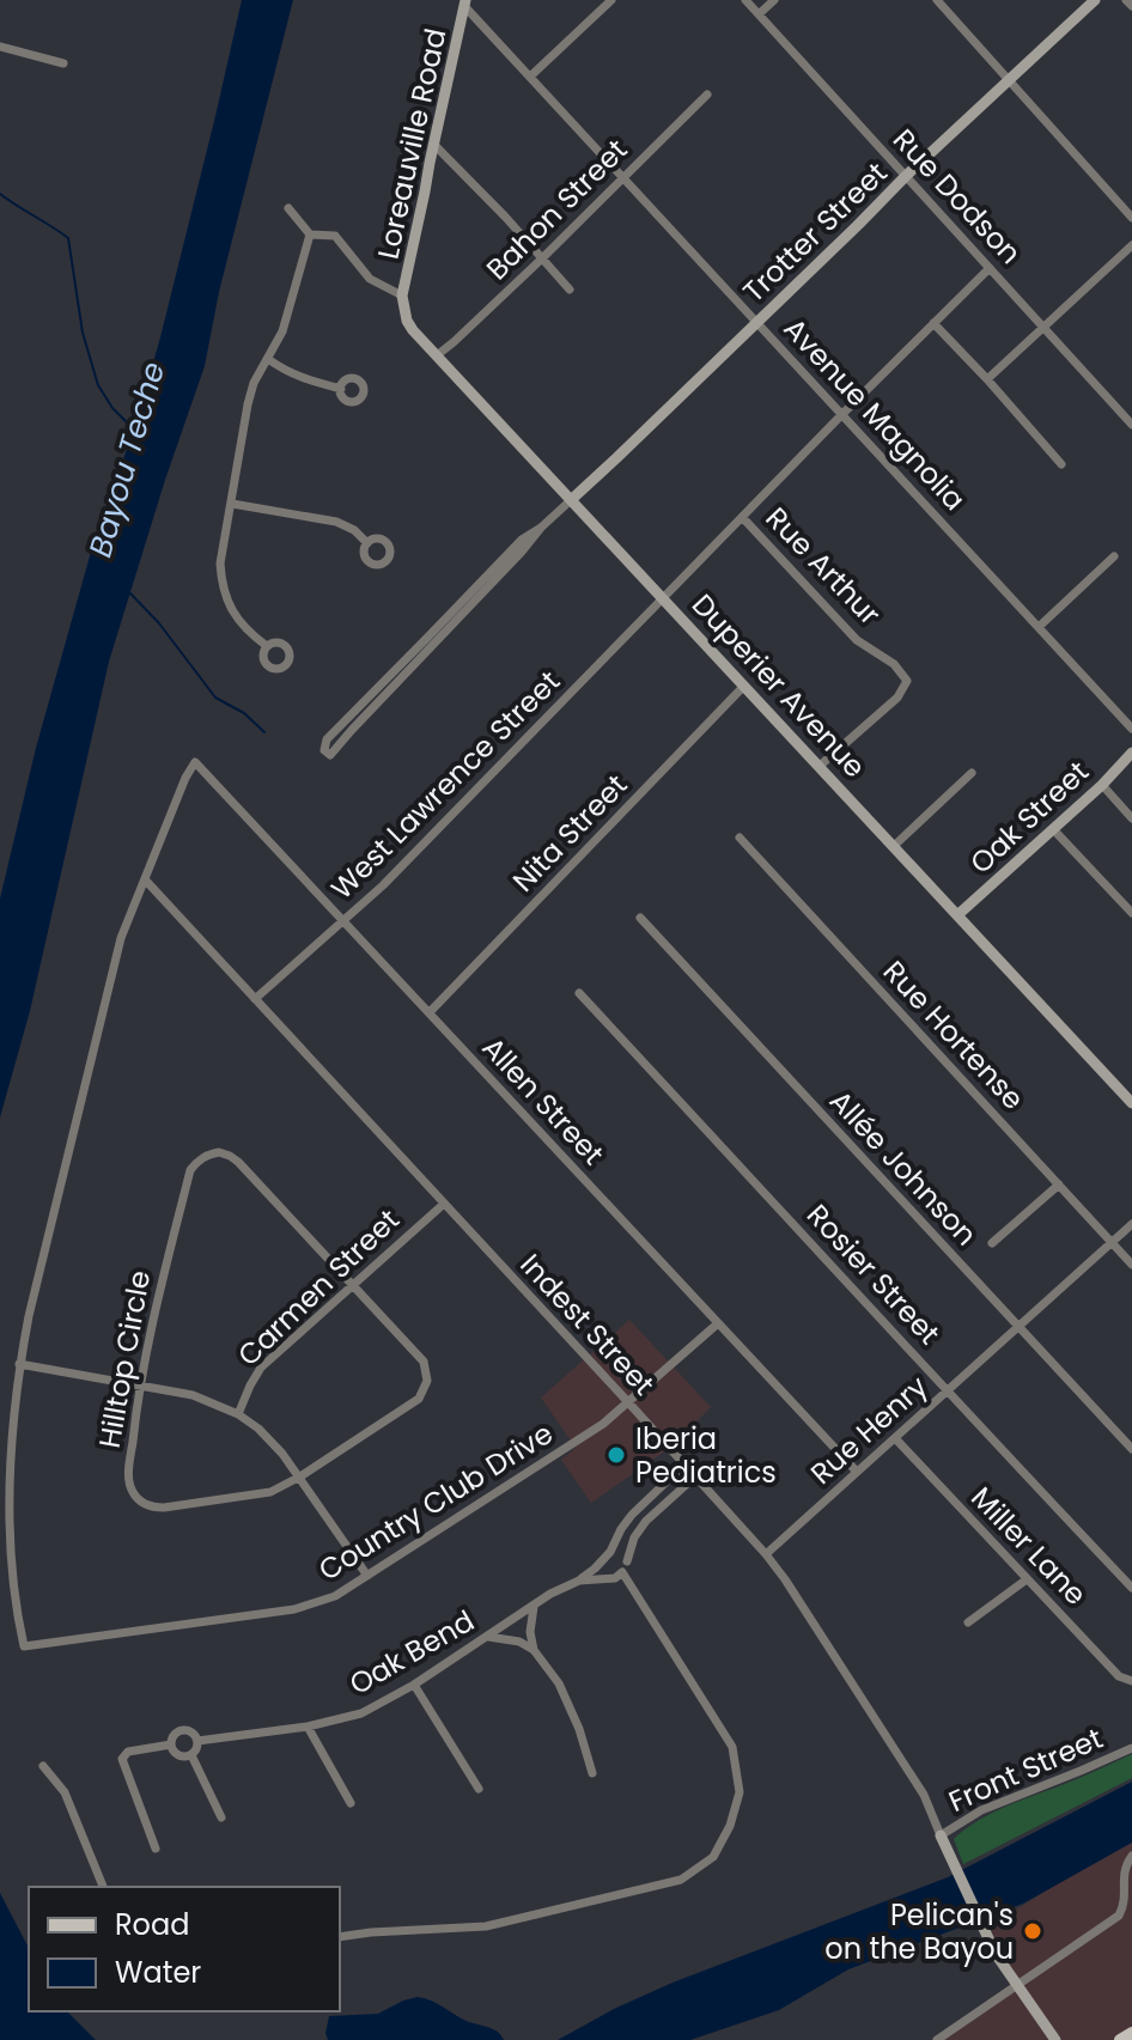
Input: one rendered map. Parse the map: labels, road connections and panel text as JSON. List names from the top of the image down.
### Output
{
  "streets": {
    "main road": [
      "Loreauville Road",
      "Trotter Street",
      "Duperier Avenue",
      "Oak Street",
      "Indest Street"
    ],
    "street": [
      "Rue Dodson",
      "Bahon Street",
      "Avenue Magnolia",
      "Rue Arthur",
      "West Lawrence Street",
      "Nita Street",
      "Rue Hortense",
      "Allen Street",
      "Allée Johnson",
      "Rosier Street",
      "Carmen Street",
      "Hilltop Circle",
      "Rue Henry",
      "Country Club Drive",
      "Miller Lane",
      "Oak Bend",
      "Front Street"
    ]
  },
  "crossings": [
    ["Loreauville Road", "Avenue Magnolia"],
    ["Loreauville Road", "Duperier Avenue"],
    ["Rue Dodson", "Trotter Street"],
    ["Rue Dodson", "West Lawrence Street"],
    ["Bahon Street", "Avenue Magnolia"],
    ["Bahon Street", "Duperier Avenue"],
    ["Trotter Street", "Avenue Magnolia"],
    ["Trotter Street", "Duperier Avenue"],
    ["Avenue Magnolia", "West Lawrence Street"],
    ["Rue Arthur", "Duperier Avenue"],
    ["Rue Arthur", "West Lawrence Street"],
    ["Duperier Avenue", "West Lawrence Street"],
    ["Duperier Avenue", "Oak Street"],
    ["Duperier Avenue", "Nita Street"],
    ["West Lawrence Street", "Allen Street"],
    ["West Lawrence Street", "Indest Street"],
    ["Nita Street", "Allen Street"],
    ["Rue Hortense", "Rue Henry"],
    ["Allen Street", "Indest Street"],
    ["Allen Street", "Rue Henry"],
    ["Allen Street", "Country Club Drive"],
    ["Allée Johnson", "Rue Henry"],
    ["Rosier Street", "Rue Henry"],
    ["Carmen Street", "Indest Street"],
    ["Carmen Street", "Hilltop Circle"],
    ["Indest Street", "Rue Henry"],
    ["Indest Street", "Country Club Drive"],
    ["Indest Street", "Oak Bend"],
    ["Indest Street", "Front Street"],
    ["Rue Henry", "Miller Lane"]
  ],
  "water": ["Bayou Teche"],
  "places": ["Iberia Pediatrics", "Pelican's on the Bayou"],
  "legend": ["Road", "Water"]
}
